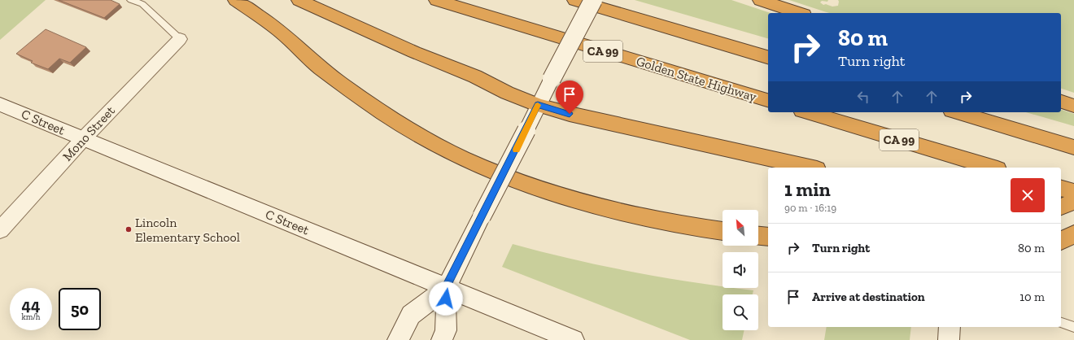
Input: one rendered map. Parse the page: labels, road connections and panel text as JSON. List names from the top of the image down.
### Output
{
  "streets": {
    "highway": ["CA 99", "Golden State Highway"],
    "main road": ["C Street"],
    "street": ["Mono Street"]
  },
  "crossings": [
    ["C Street", "Mono Street"]
  ],
  "places": ["Lincoln Elementary School"],
  "north": "top left",
  "page": {
    "turn": ["80 m", "Turn right"],
    "heading": ["1 min", "90 m · 16:19"],
    "list": [
      {
        "name": "Turn right",
        "value": "80 m"
      },
      {
        "name": "Arrive at destination",
        "value": "10 m"
      }
    ],
    "speed": "44 km/h",
    "limit": "50"
  }
}
